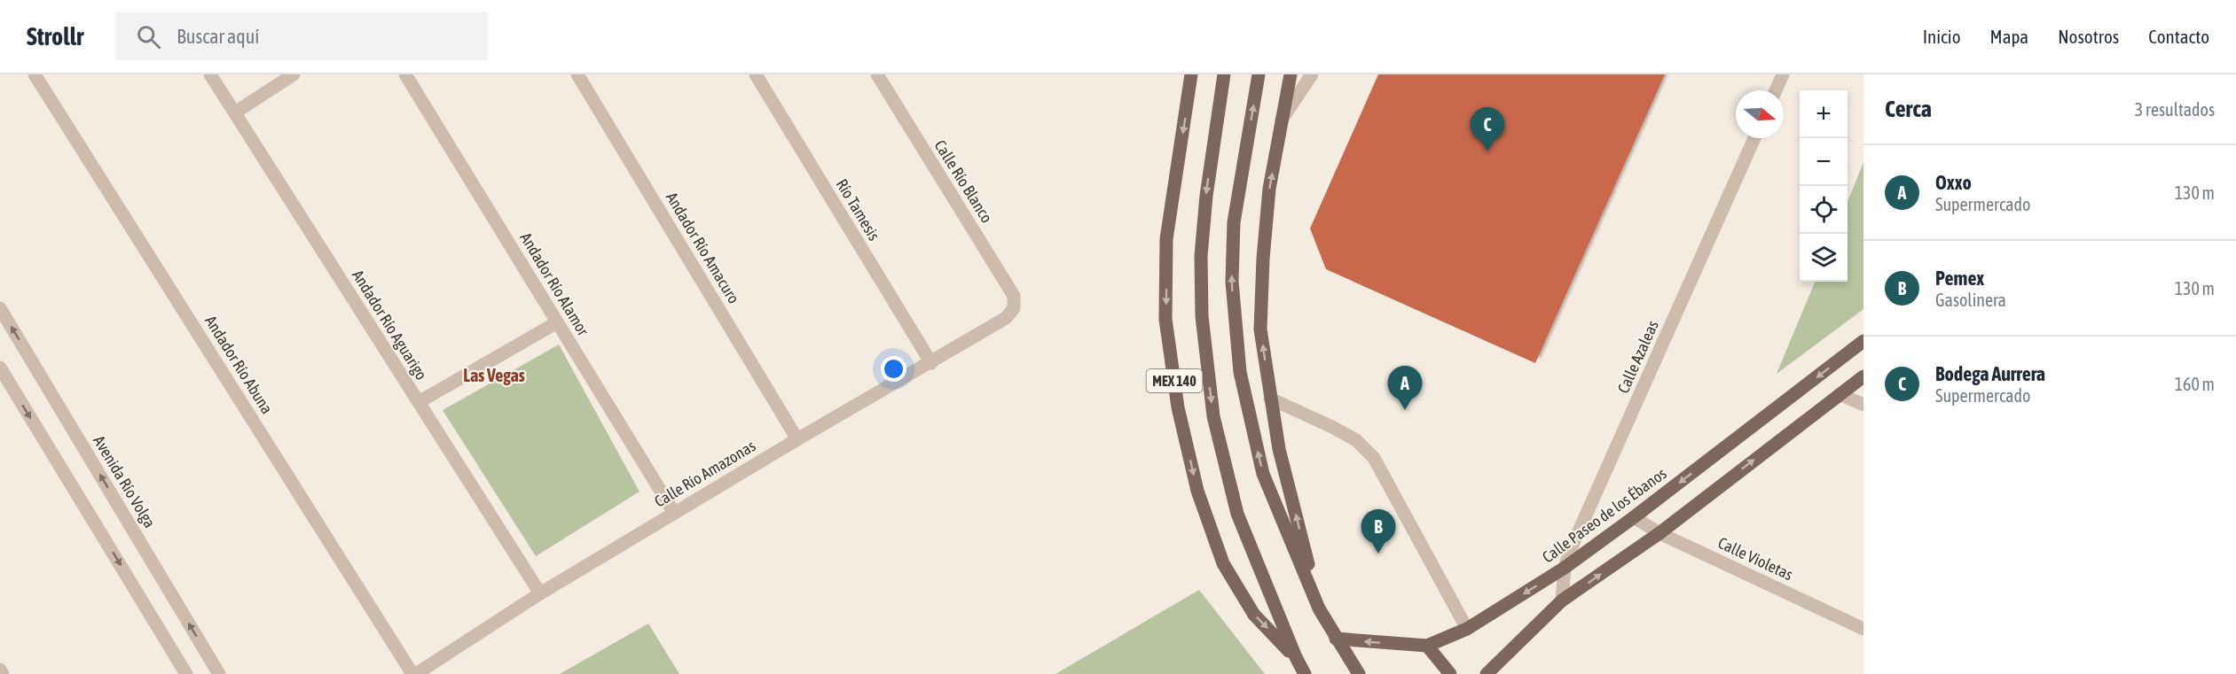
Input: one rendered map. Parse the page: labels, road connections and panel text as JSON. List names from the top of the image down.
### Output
{
  "streets": {
    "main road": ["MEX 140", "Calle Paseo de los Ébanos"],
    "street": [
      "Calle Río Blanco",
      "Río Tamesis",
      "Andador Río Amacuro",
      "Andador Río Alamor",
      "Andador Río Aguarigo",
      "Calle Azaleas",
      "Andador Río Abuna",
      "Calle Río Amazonas",
      "Avenida Río Volga",
      "Calle Violetas"
    ]
  },
  "crossings": [
    ["Calle Río Blanco", "Calle Río Amazonas"],
    ["Río Tamesis", "Calle Río Amazonas"],
    ["Andador Río Amacuro", "Calle Río Amazonas"],
    ["Andador Río Alamor", "Calle Río Amazonas"],
    ["Andador Río Aguarigo", "Calle Río Amazonas"],
    ["Calle Azaleas", "Calle Paseo de los Ébanos"],
    ["Andador Río Abuna", "Calle Río Amazonas"],
    ["Calle Paseo de los Ébanos", "Calle Violetas"]
  ],
  "districts": ["Las Vegas"],
  "north": "right",
  "page": {
    "header": "Strollr",
    "search": "Buscar aquí",
    "nav": [
      "Inicio",
      "Mapa",
      "Nosotros",
      "Contacto"
    ],
    "heading": ["Cerca", "3 resultados"],
    "map_buttons": ["+", "−"],
    "pins": ["C", "A", "B"],
    "list": [
      {
        "mark": "A",
        "name": "Oxxo",
        "note": "Supermercado",
        "value": "130 m"
      },
      {
        "mark": "B",
        "name": "Pemex",
        "note": "Gasolinera",
        "value": "130 m"
      },
      {
        "mark": "C",
        "name": "Bodega Aurrera",
        "note": "Supermercado",
        "value": "160 m"
      }
    ]
  }
}
